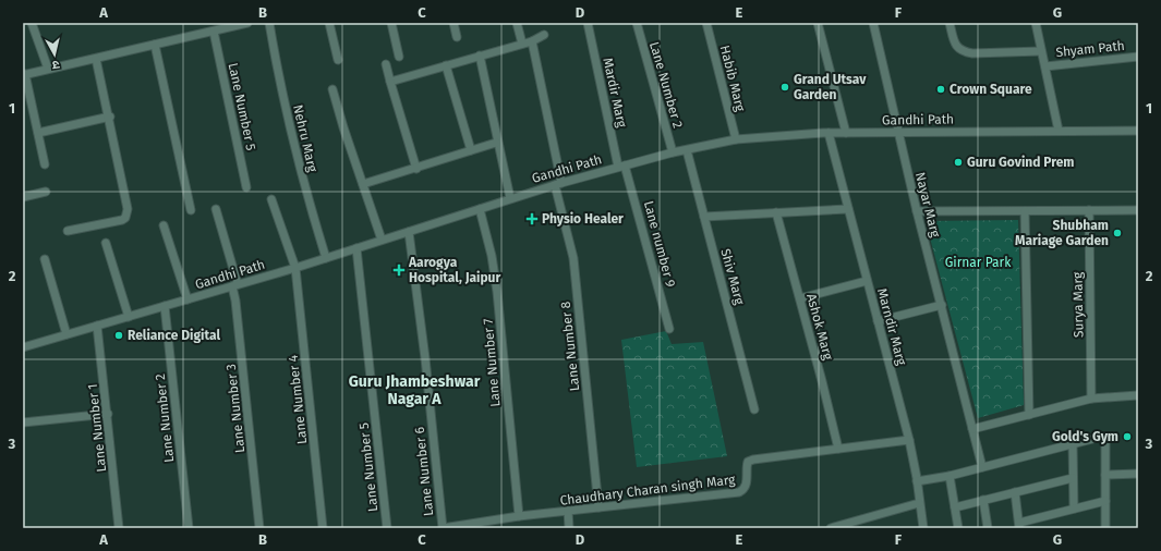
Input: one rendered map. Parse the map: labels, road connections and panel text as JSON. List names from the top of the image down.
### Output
{
  "streets": {
    "street": [
      "Shyam Path",
      "Habib Marg",
      "Lane Number 2",
      "Mardir Marg",
      "Lane Number 5",
      "Gandhi Path",
      "Nehru Marg",
      "Nayar Marg",
      "Lane number 9",
      "Shiv Marg",
      "Surya Marg",
      "Ashok Marg",
      "Marndir Marg",
      "Lane Number 8",
      "Lane Number 7",
      "Lane Number 4",
      "Lane Number 3",
      "Lane Number 1",
      "Lane Number 6",
      "Chaudhary Charan singh Marg"
    ]
  },
  "crossings": [
    ["Habib Marg", "Gandhi Path"],
    ["Lane Number 2", "Gandhi Path"],
    ["Mardir Marg", "Gandhi Path"],
    ["Mardir Marg", "Lane number 9"],
    ["Lane Number 5", "Gandhi Path"],
    ["Gandhi Path", "Nehru Marg"],
    ["Gandhi Path", "Nayar Marg"],
    ["Gandhi Path", "Lane number 9"],
    ["Gandhi Path", "Shiv Marg"],
    ["Gandhi Path", "Marndir Marg"],
    ["Gandhi Path", "Lane Number 8"],
    ["Gandhi Path", "Lane Number 7"],
    ["Gandhi Path", "Lane Number 4"],
    ["Gandhi Path", "Lane Number 3"],
    ["Gandhi Path", "Lane Number 1"],
    ["Gandhi Path", "Lane Number 6"],
    ["Ashok Marg", "Chaudhary Charan singh Marg"],
    ["Marndir Marg", "Chaudhary Charan singh Marg"],
    ["Lane Number 8", "Chaudhary Charan singh Marg"],
    ["Lane Number 7", "Chaudhary Charan singh Marg"],
    ["Lane Number 6", "Chaudhary Charan singh Marg"]
  ],
  "districts": ["Guru Jhambeshwar Nagar A"],
  "parks": ["Girnar Park"],
  "places": {
    "other": [
      "Grand Utsav Garden",
      "Crown Square",
      "Guru Govind Prem",
      "Shubham Mariage Garden",
      "Reliance Digital",
      "Gold's Gym"
    ],
    "health": ["Physio Healer", "Aarogya Hospital, Jaipur"]
  },
  "north": "bottom",
  "grid": {
    "columns": [
      "A",
      "B",
      "C",
      "D",
      "E",
      "F",
      "G"
    ],
    "rows": ["1", "2", "3"]
  }
}
